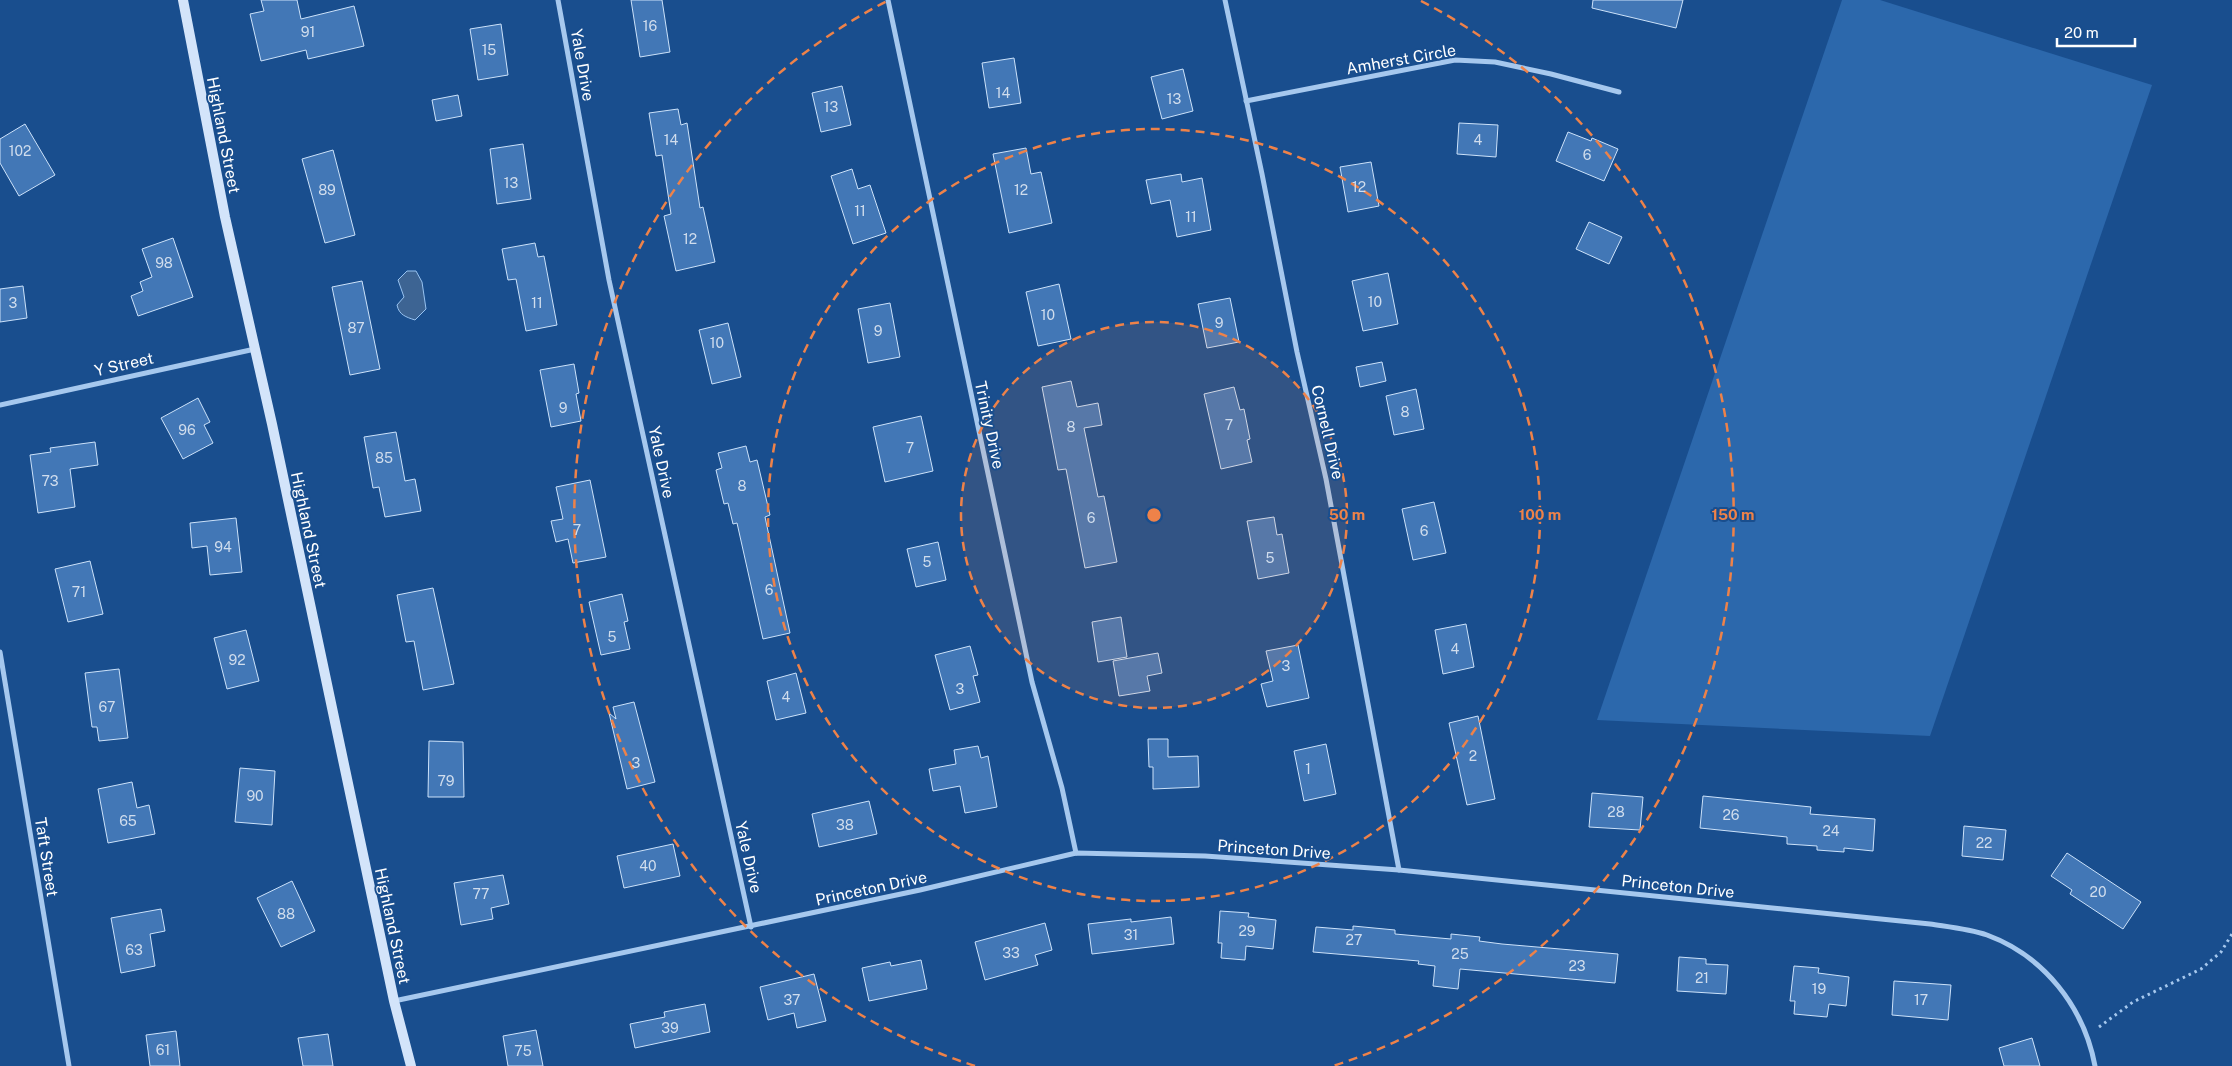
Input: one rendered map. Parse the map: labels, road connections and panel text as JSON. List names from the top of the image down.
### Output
{
  "streets": {
    "street": [
      "Amherst Circle",
      "Yale Drive",
      "Highland Street",
      "Y Street",
      "Trinity Drive",
      "Cornell Drive",
      "Princeton Drive",
      "Taft Street"
    ]
  },
  "crossings": [
    ["Amherst Circle", "Cornell Drive"],
    ["Yale Drive", "Princeton Drive"],
    ["Highland Street", "Y Street"],
    ["Highland Street", "Princeton Drive"],
    ["Trinity Drive", "Princeton Drive"],
    ["Cornell Drive", "Princeton Drive"]
  ],
  "house_numbers": [
    "16",
    "91",
    "15",
    "14",
    "13",
    "13",
    "14",
    "4",
    "102",
    "6",
    "13",
    "12",
    "89",
    "12",
    "11",
    "11",
    "12",
    "98",
    "10",
    "3",
    "11",
    "10",
    "9",
    "87",
    "9",
    "10",
    "9",
    "8",
    "7",
    "8",
    "96",
    "7",
    "85",
    "73",
    "8",
    "6",
    "7",
    "6",
    "94",
    "5",
    "5",
    "6",
    "71",
    "5",
    "4",
    "92",
    "3",
    "3",
    "4",
    "67",
    "2",
    "3",
    "1",
    "79",
    "90",
    "28",
    "26",
    "65",
    "38",
    "24",
    "22",
    "40",
    "20",
    "77",
    "88",
    "29",
    "31",
    "27",
    "63",
    "33",
    "25",
    "23",
    "21",
    "19",
    "37",
    "17",
    "39",
    "61",
    "75"
  ],
  "scale_bar": "20 m",
  "rings": ["50 m", "100 m", "150 m"]
}
